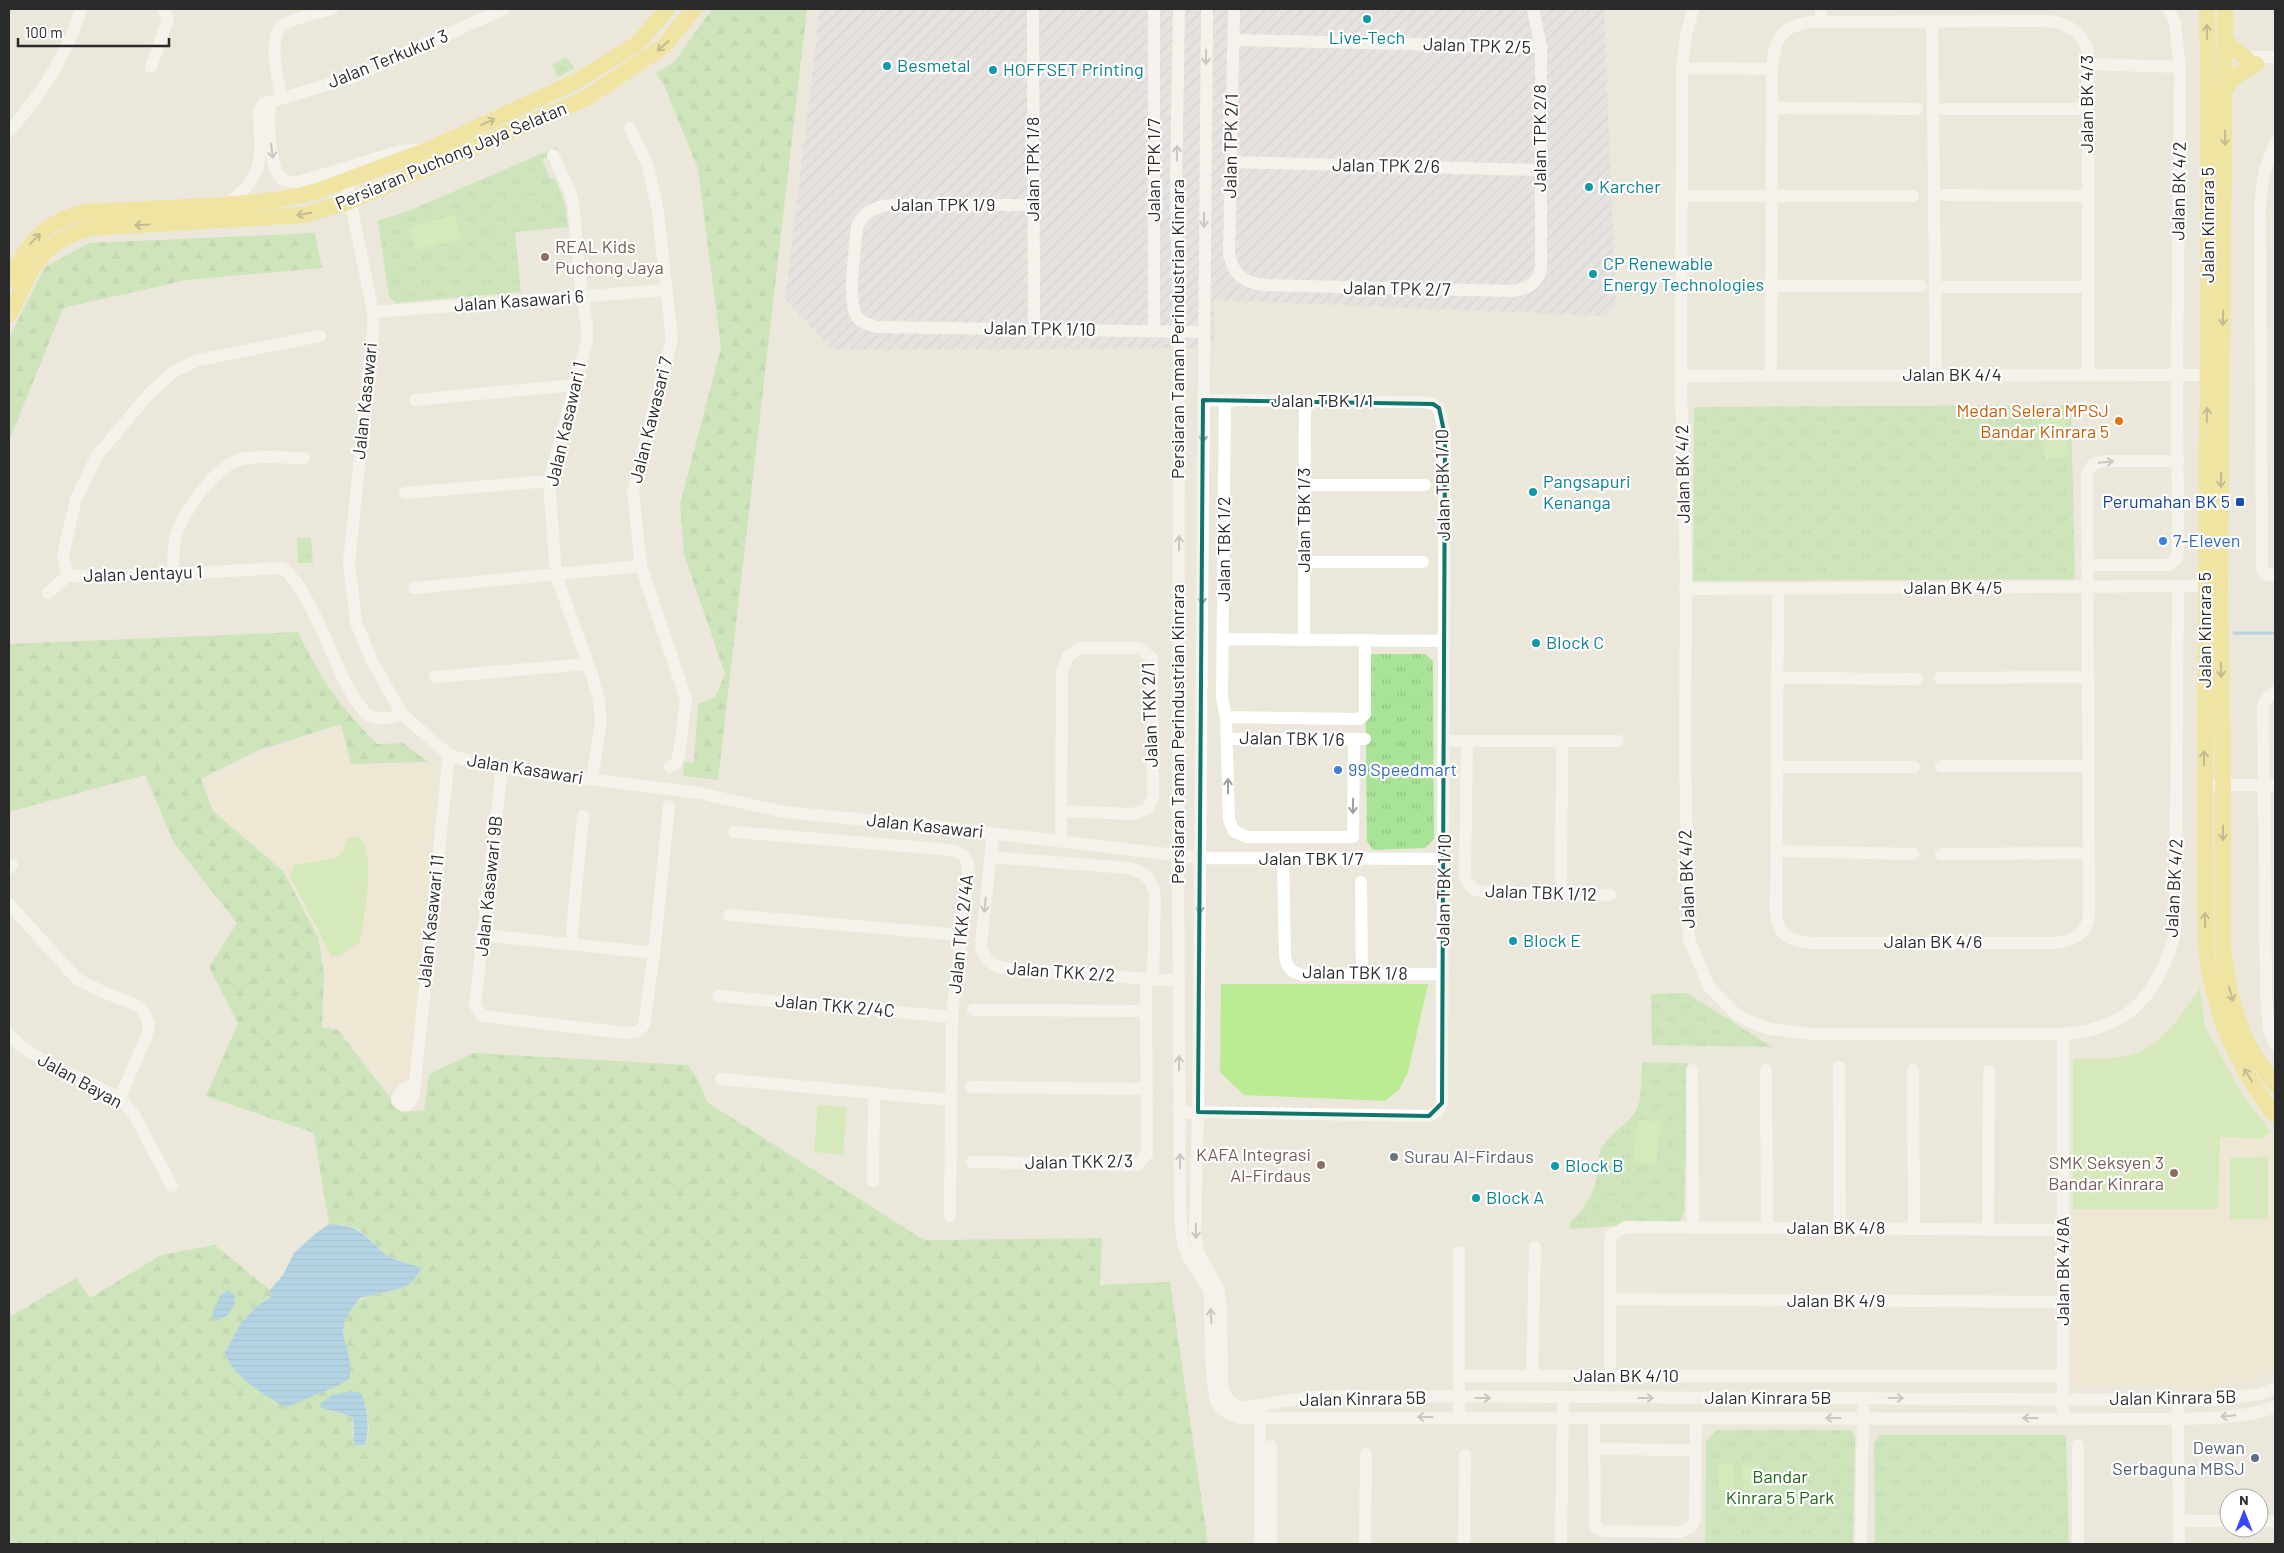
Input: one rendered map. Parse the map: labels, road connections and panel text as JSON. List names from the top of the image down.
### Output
{
  "streets": {
    "main road": ["Persiaran Puchong Jaya Selatan", "Jalan Kinrara 5"],
    "street": [
      "Jalan TPK 2/5",
      "Jalan Terkukur 3",
      "Jalan BK 4/3",
      "Jalan TPK 2/8",
      "Jalan TPK 2/1",
      "Jalan TPK 2/6",
      "Jalan TPK 1/8",
      "Jalan TPK 1/7",
      "Jalan BK 4/2",
      "Jalan TPK 1/9",
      "Jalan TPK 2/7",
      "Jalan Kasawari 6",
      "Jalan TPK 1/10",
      "Persiaran Taman Perindustrian Kinrara",
      "Jalan BK 4/4",
      "Jalan Kasawari",
      "Jalan TBK 1/1",
      "Jalan Kawasari 7",
      "Jalan Kasawari 1",
      "Jalan TBK 1/10",
      "Jalan TBK 1/3",
      "Jalan TBK 1/2",
      "Jalan Jentayu 1",
      "Jalan BK 4/5",
      "Jalan TKK 2/1",
      "Jalan TBK 1/6",
      "Jalan TBK 1/7",
      "Jalan Kasawari 9B",
      "Jalan TBK 1/12",
      "Jalan Kasawari 11",
      "Jalan TKK 2/4A",
      "Jalan BK 4/6",
      "Jalan TKK 2/2",
      "Jalan TBK 1/8",
      "Jalan TKK 2/4C",
      "Jalan Bayan",
      "Jalan TKK 2/3",
      "Jalan BK 4/8",
      "Jalan BK 4/8A",
      "Jalan BK 4/9",
      "Jalan BK 4/10",
      "Jalan Kinrara 5B"
    ]
  },
  "crossings": [
    ["Jalan TPK 2/5", "Jalan TPK 2/8"],
    ["Jalan TPK 2/5", "Jalan TPK 2/1"],
    ["Jalan BK 4/3", "Jalan BK 4/4"],
    ["Jalan TPK 2/8", "Jalan TPK 2/6"],
    ["Jalan TPK 2/8", "Jalan TPK 2/7"],
    ["Jalan TPK 2/1", "Jalan TPK 2/6"],
    ["Jalan TPK 2/1", "Jalan TPK 2/7"],
    ["Persiaran Puchong Jaya Selatan", "Jalan Kasawari"],
    ["Jalan TPK 1/8", "Jalan TPK 1/9"],
    ["Jalan TPK 1/8", "Jalan TPK 1/10"],
    ["Jalan TPK 1/7", "Jalan TPK 1/10"],
    ["Jalan BK 4/2", "Jalan BK 4/4"],
    ["Jalan BK 4/2", "Jalan BK 4/5"],
    ["Jalan BK 4/2", "Jalan BK 4/6"],
    ["Jalan BK 4/2", "Jalan BK 4/8A"],
    ["Jalan TPK 1/9", "Jalan TPK 1/10"],
    ["Jalan Kinrara 5", "Jalan BK 4/4"],
    ["Jalan Kinrara 5", "Jalan BK 4/5"],
    ["Jalan Kasawari 6", "Jalan Kasawari"],
    ["Jalan Kasawari 6", "Jalan Kawasari 7"],
    ["Jalan Kasawari 6", "Jalan Kasawari 1"],
    ["Jalan TPK 1/10", "Persiaran Taman Perindustrian Kinrara"],
    ["Persiaran Taman Perindustrian Kinrara", "Jalan Kasawari"],
    ["Persiaran Taman Perindustrian Kinrara", "Jalan TBK 1/1"],
    ["Persiaran Taman Perindustrian Kinrara", "Jalan TBK 1/10"],
    ["Persiaran Taman Perindustrian Kinrara", "Jalan TBK 1/7"],
    ["Persiaran Taman Perindustrian Kinrara", "Jalan TKK 2/2"],
    ["Persiaran Taman Perindustrian Kinrara", "Jalan Kinrara 5B"],
    ["Jalan Kasawari", "Jalan Kasawari 1"],
    ["Jalan Kasawari", "Jalan Jentayu 1"],
    ["Jalan Kasawari", "Jalan TKK 2/1"],
    ["Jalan Kasawari", "Jalan TBK 1/7"],
    ["Jalan Kasawari", "Jalan Kasawari 9B"],
    ["Jalan Kasawari", "Jalan Kasawari 11"],
    ["Jalan Kasawari", "Jalan TKK 2/2"],
    ["Jalan TBK 1/1", "Jalan TBK 1/10"],
    ["Jalan TBK 1/1", "Jalan TBK 1/3"],
    ["Jalan TBK 1/1", "Jalan TBK 1/2"],
    ["Jalan TBK 1/10", "Jalan TBK 1/7"],
    ["Jalan TBK 1/10", "Jalan TBK 1/8"],
    ["Jalan TBK 1/2", "Jalan TBK 1/6"],
    ["Jalan BK 4/5", "Jalan BK 4/6"],
    ["Jalan TBK 1/6", "Jalan TBK 1/7"],
    ["Jalan TBK 1/7", "Jalan TBK 1/8"],
    ["Jalan TKK 2/4A", "Jalan TKK 2/4C"],
    ["Jalan TKK 2/2", "Jalan TKK 2/3"],
    ["Jalan BK 4/8", "Jalan BK 4/8A"],
    ["Jalan BK 4/8", "Jalan BK 4/9"],
    ["Jalan BK 4/8A", "Jalan BK 4/9"],
    ["Jalan BK 4/8A", "Jalan BK 4/10"],
    ["Jalan BK 4/8A", "Jalan Kinrara 5B"]
  ],
  "parks": ["Bandar Kinrara 5 Park"],
  "places": {
    "other": [
      "Live-Tech",
      "Besmetal",
      "HOFFSET Printing",
      "Karcher",
      "REAL Kids Puchong Jaya",
      "CP Renewable Energy Technologies",
      "Medan Selera MPSJ Bandar Kinrara 5",
      "Pangsapuri Kenanga",
      "7-Eleven",
      "Block C",
      "99 Speedmart",
      "Block E",
      "Surau Al-Firdaus",
      "KAFA Integrasi Al-Firdaus",
      "Block B",
      "SMK Seksyen 3 Bandar Kinrara",
      "Block A",
      "Dewan Serbaguna MBSJ"
    ],
    "transit": ["Perumahan BK 5"]
  },
  "scale_bar": "100 m",
  "north": "top"
}
